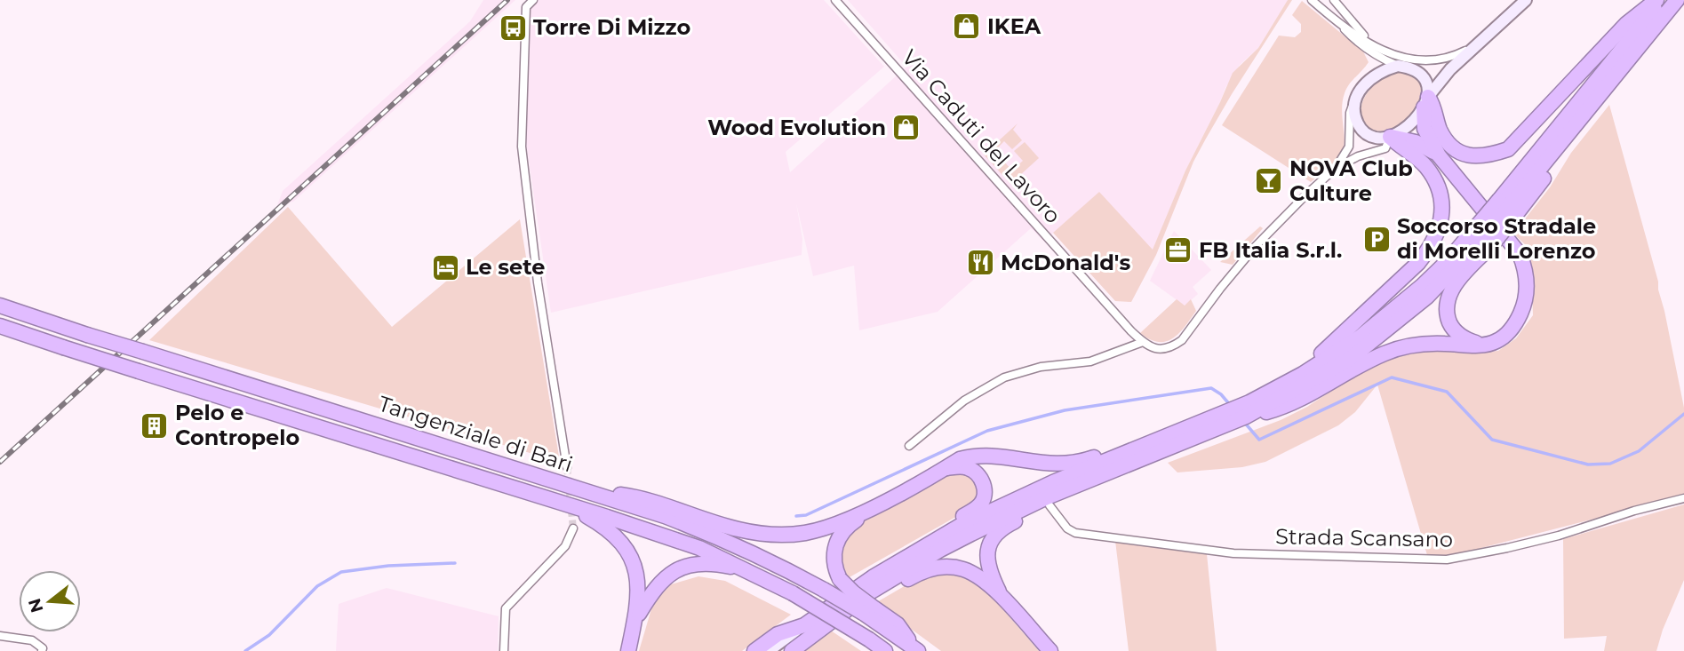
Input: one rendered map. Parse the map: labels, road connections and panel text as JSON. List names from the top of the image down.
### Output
{
  "streets": {
    "highway": ["Tangenziale di Bari"],
    "street": ["Via Caduti del Lavoro", "Strada Scansano"]
  },
  "places": {
    "shop": ["IKEA", "Wood Evolution"],
    "bus stop": ["Torre Di Mizzo"],
    "bar": ["NOVA Club Culture"],
    "parking": ["Soccorso Stradale di Morelli Lorenzo"],
    "office": ["FB Italia S.r.l."],
    "restaurant": ["McDonald's"],
    "hotel": ["Le sete"],
    "building": ["Pelo e Contropelo"]
  },
  "north": "left"
}
